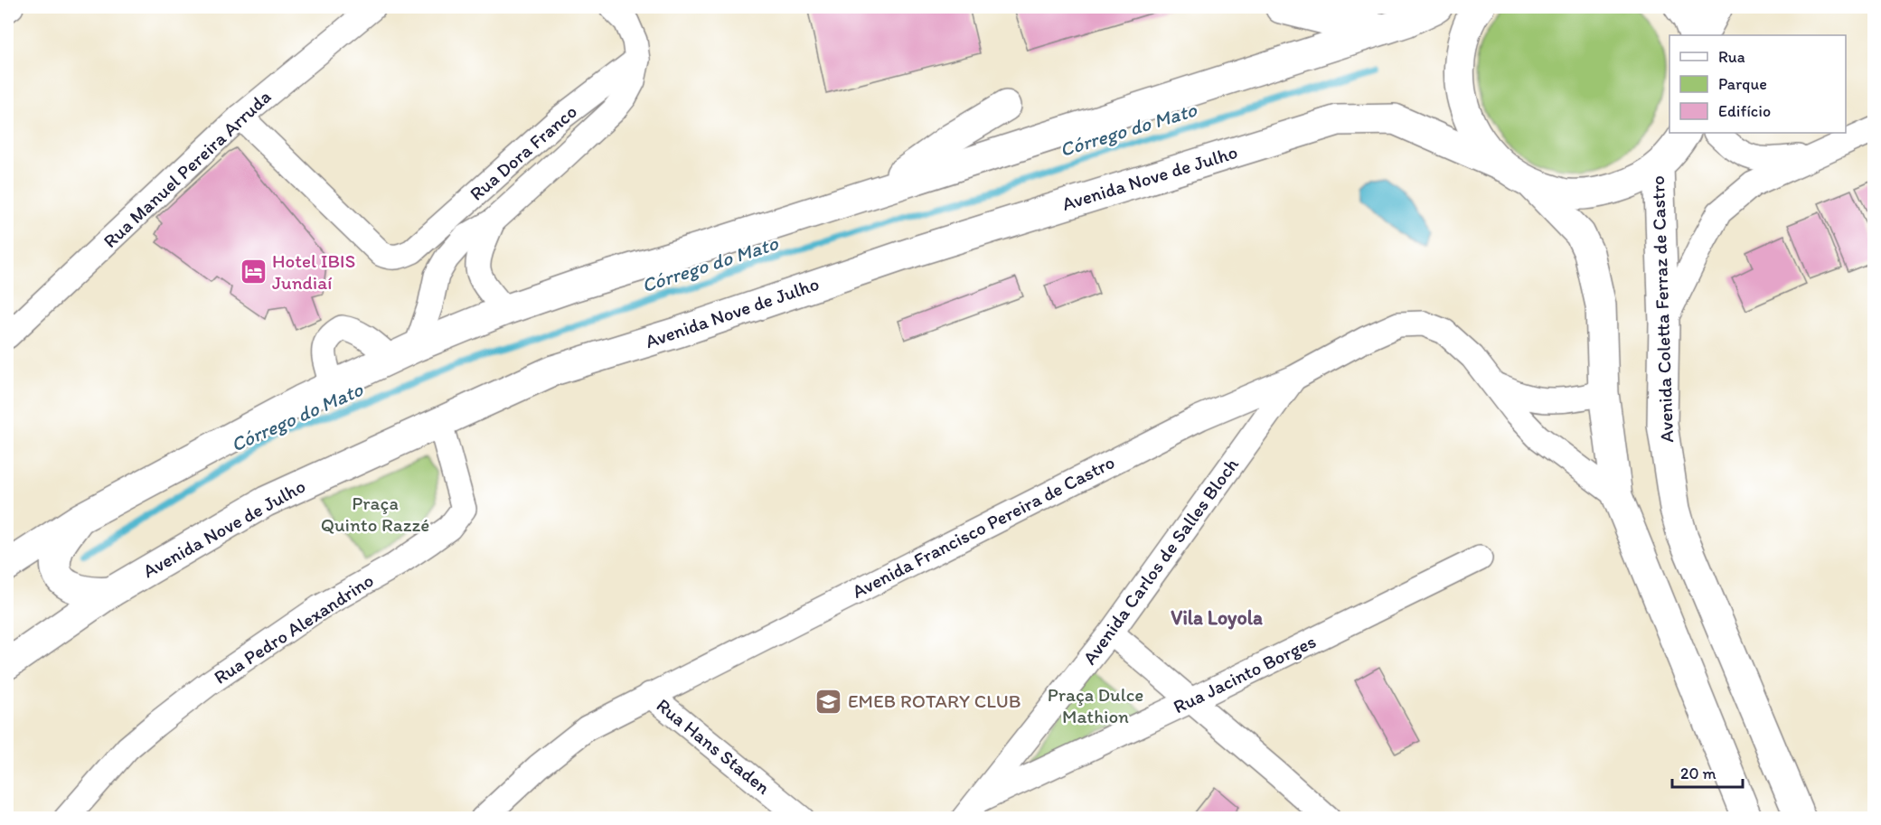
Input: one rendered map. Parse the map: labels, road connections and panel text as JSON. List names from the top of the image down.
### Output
{
  "streets": {
    "main road": ["Avenida Nove de Julho", "Avenida Coletta Ferraz de Castro"],
    "street": [
      "Rua Dora Franco",
      "Rua Manuel Pereira Arruda",
      "Avenida Francisco Pereira de Castro",
      "Avenida Carlos de Salles Bloch",
      "Rua Pedro Alexandrino",
      "Rua Jacinto Borges",
      "Rua Hans Staden"
    ]
  },
  "crossings": [
    ["Rua Dora Franco", "Rua Manuel Pereira Arruda"],
    ["Avenida Nove de Julho", "Rua Pedro Alexandrino"],
    ["Avenida Francisco Pereira de Castro", "Avenida Carlos de Salles Bloch"],
    ["Avenida Francisco Pereira de Castro", "Rua Hans Staden"],
    ["Avenida Carlos de Salles Bloch", "Rua Jacinto Borges"]
  ],
  "districts": ["Vila Loyola"],
  "water": ["Córrego do Mato"],
  "parks": ["Praça Quinto Razzé", "Praça Dulce Mathion"],
  "places": {
    "hotel": ["Hotel IBIS Jundiaí"],
    "school or university": ["EMEB ROTARY CLUB"]
  },
  "legend": ["Rua", "Parque", "Edifício"],
  "scale_bar": "20 m"
}
